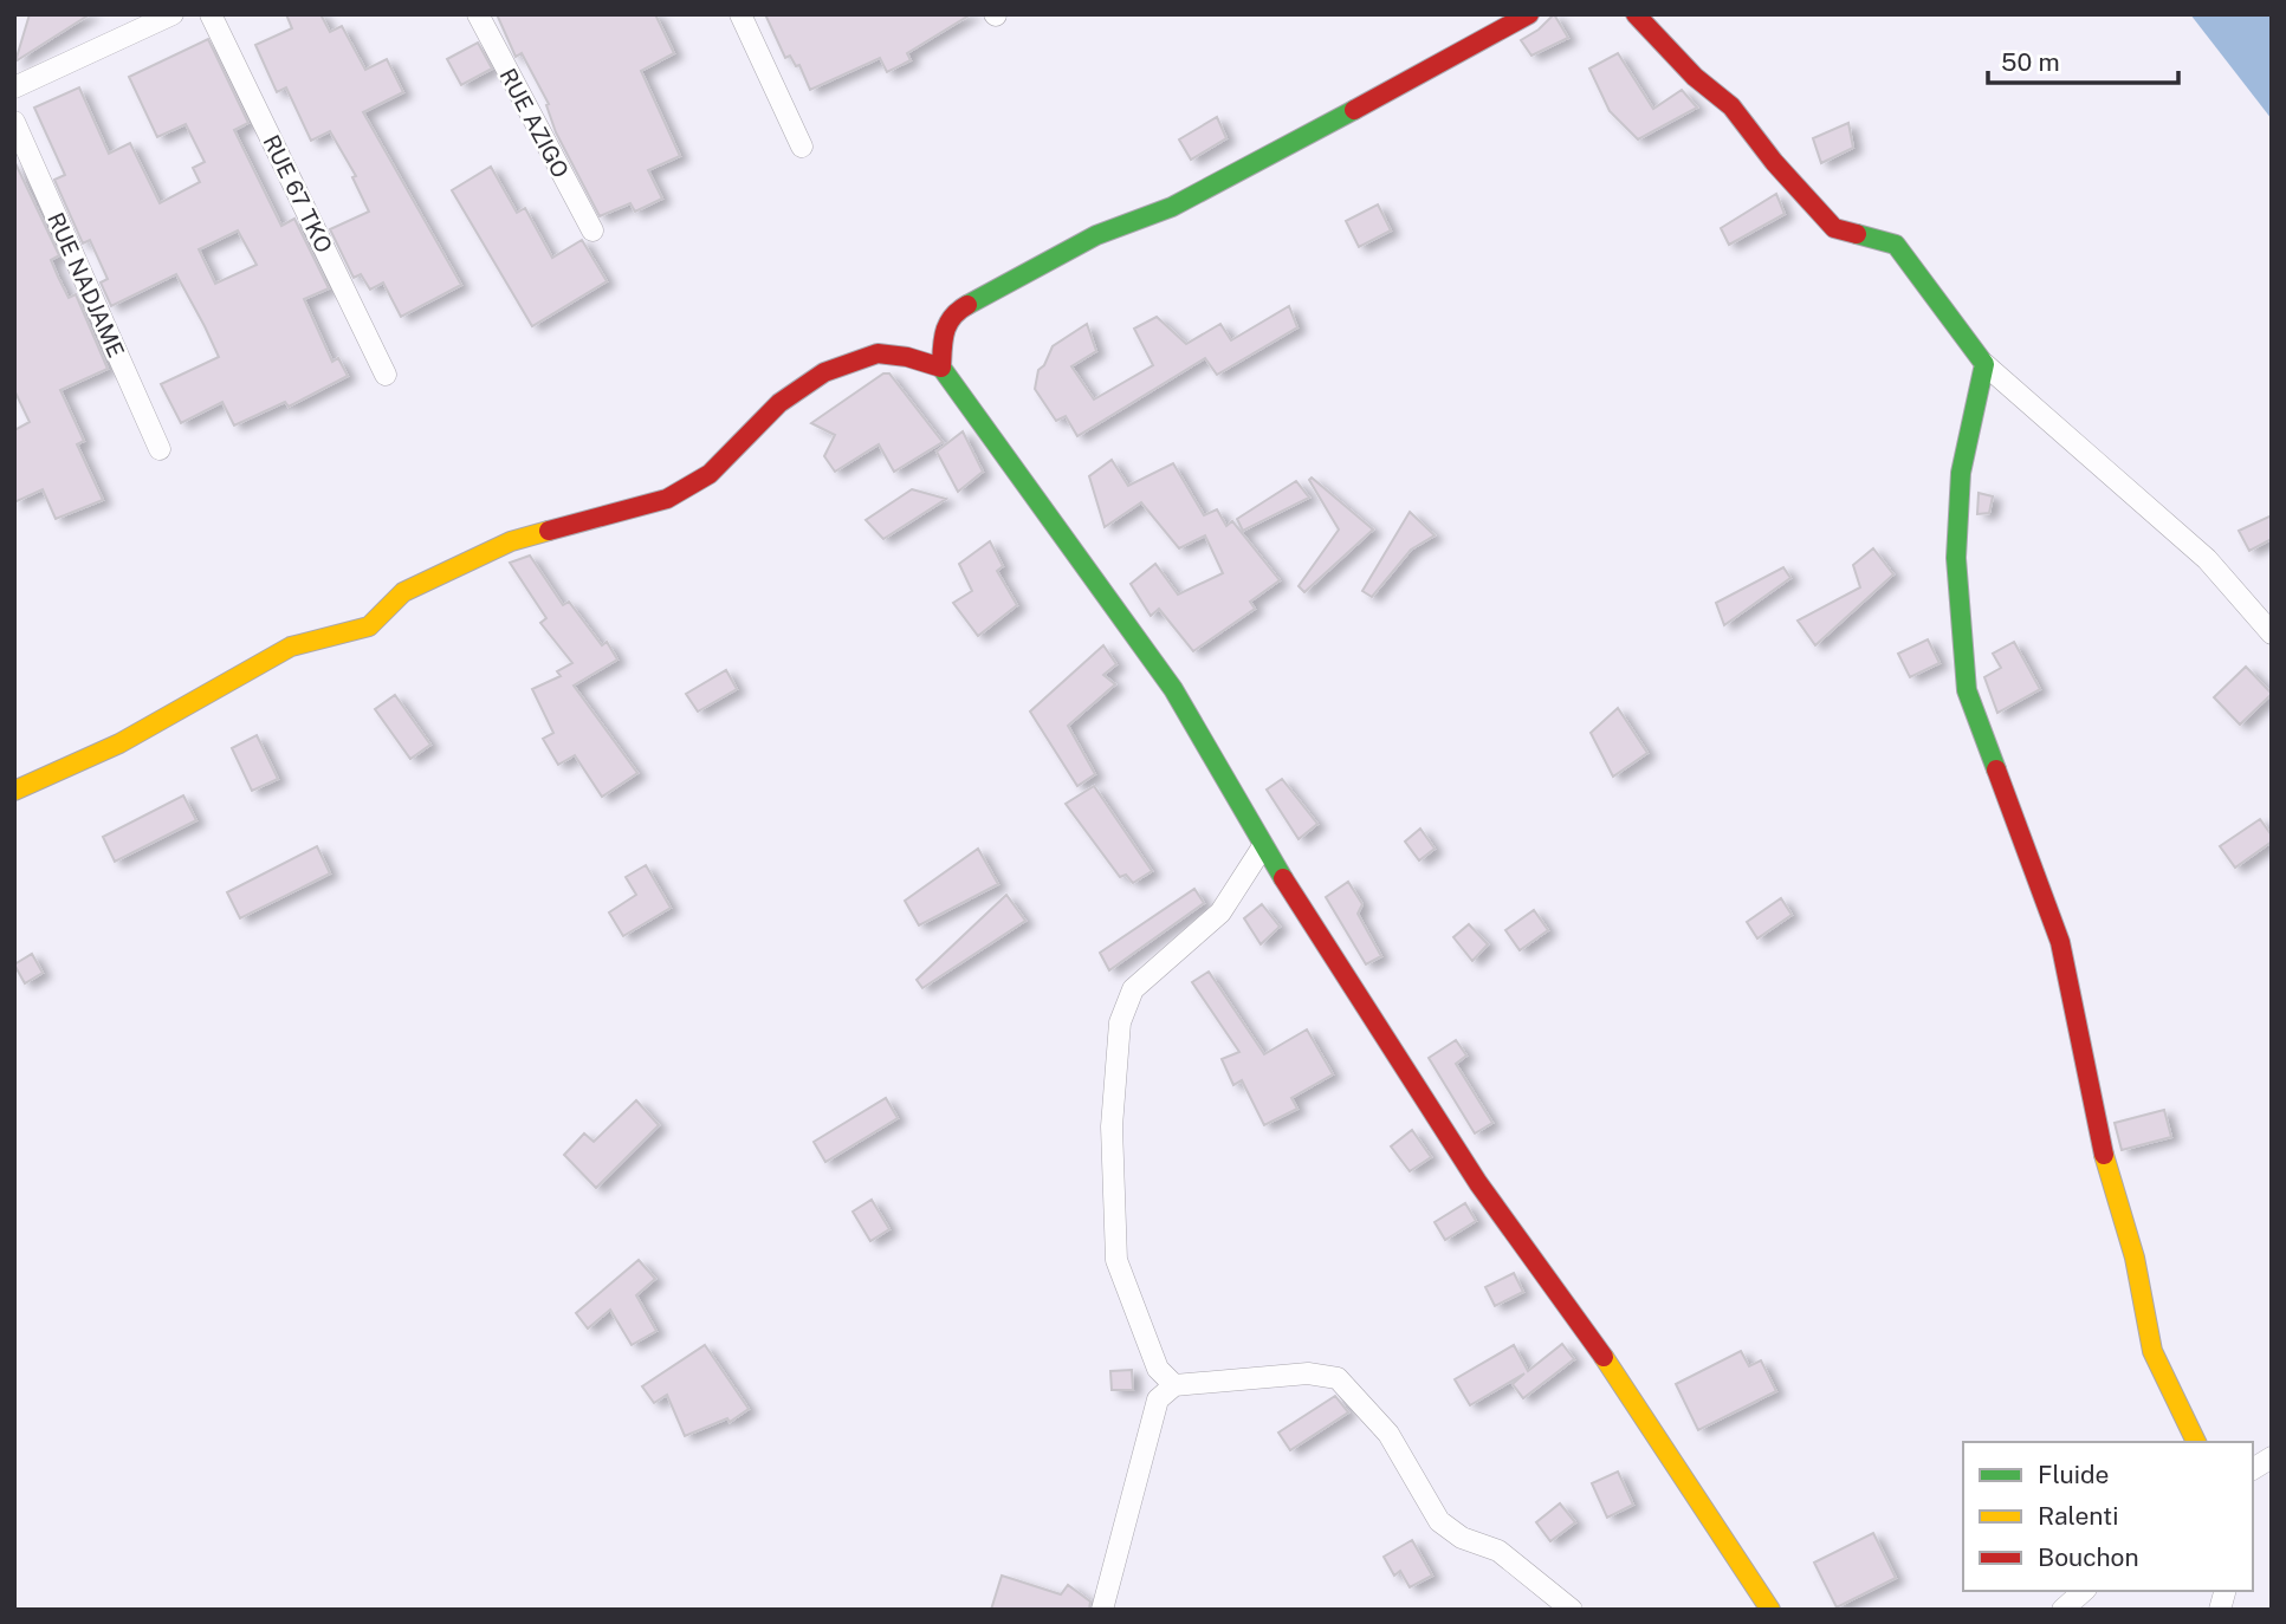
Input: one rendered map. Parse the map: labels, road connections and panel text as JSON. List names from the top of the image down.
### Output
{
  "streets": {
    "street": ["RUE AZIGO", "RUE 67 TKO", "RUE NADJAME"]
  },
  "legend": ["Fluide", "Ralenti", "Bouchon"],
  "scale_bar": "50 m"
}
